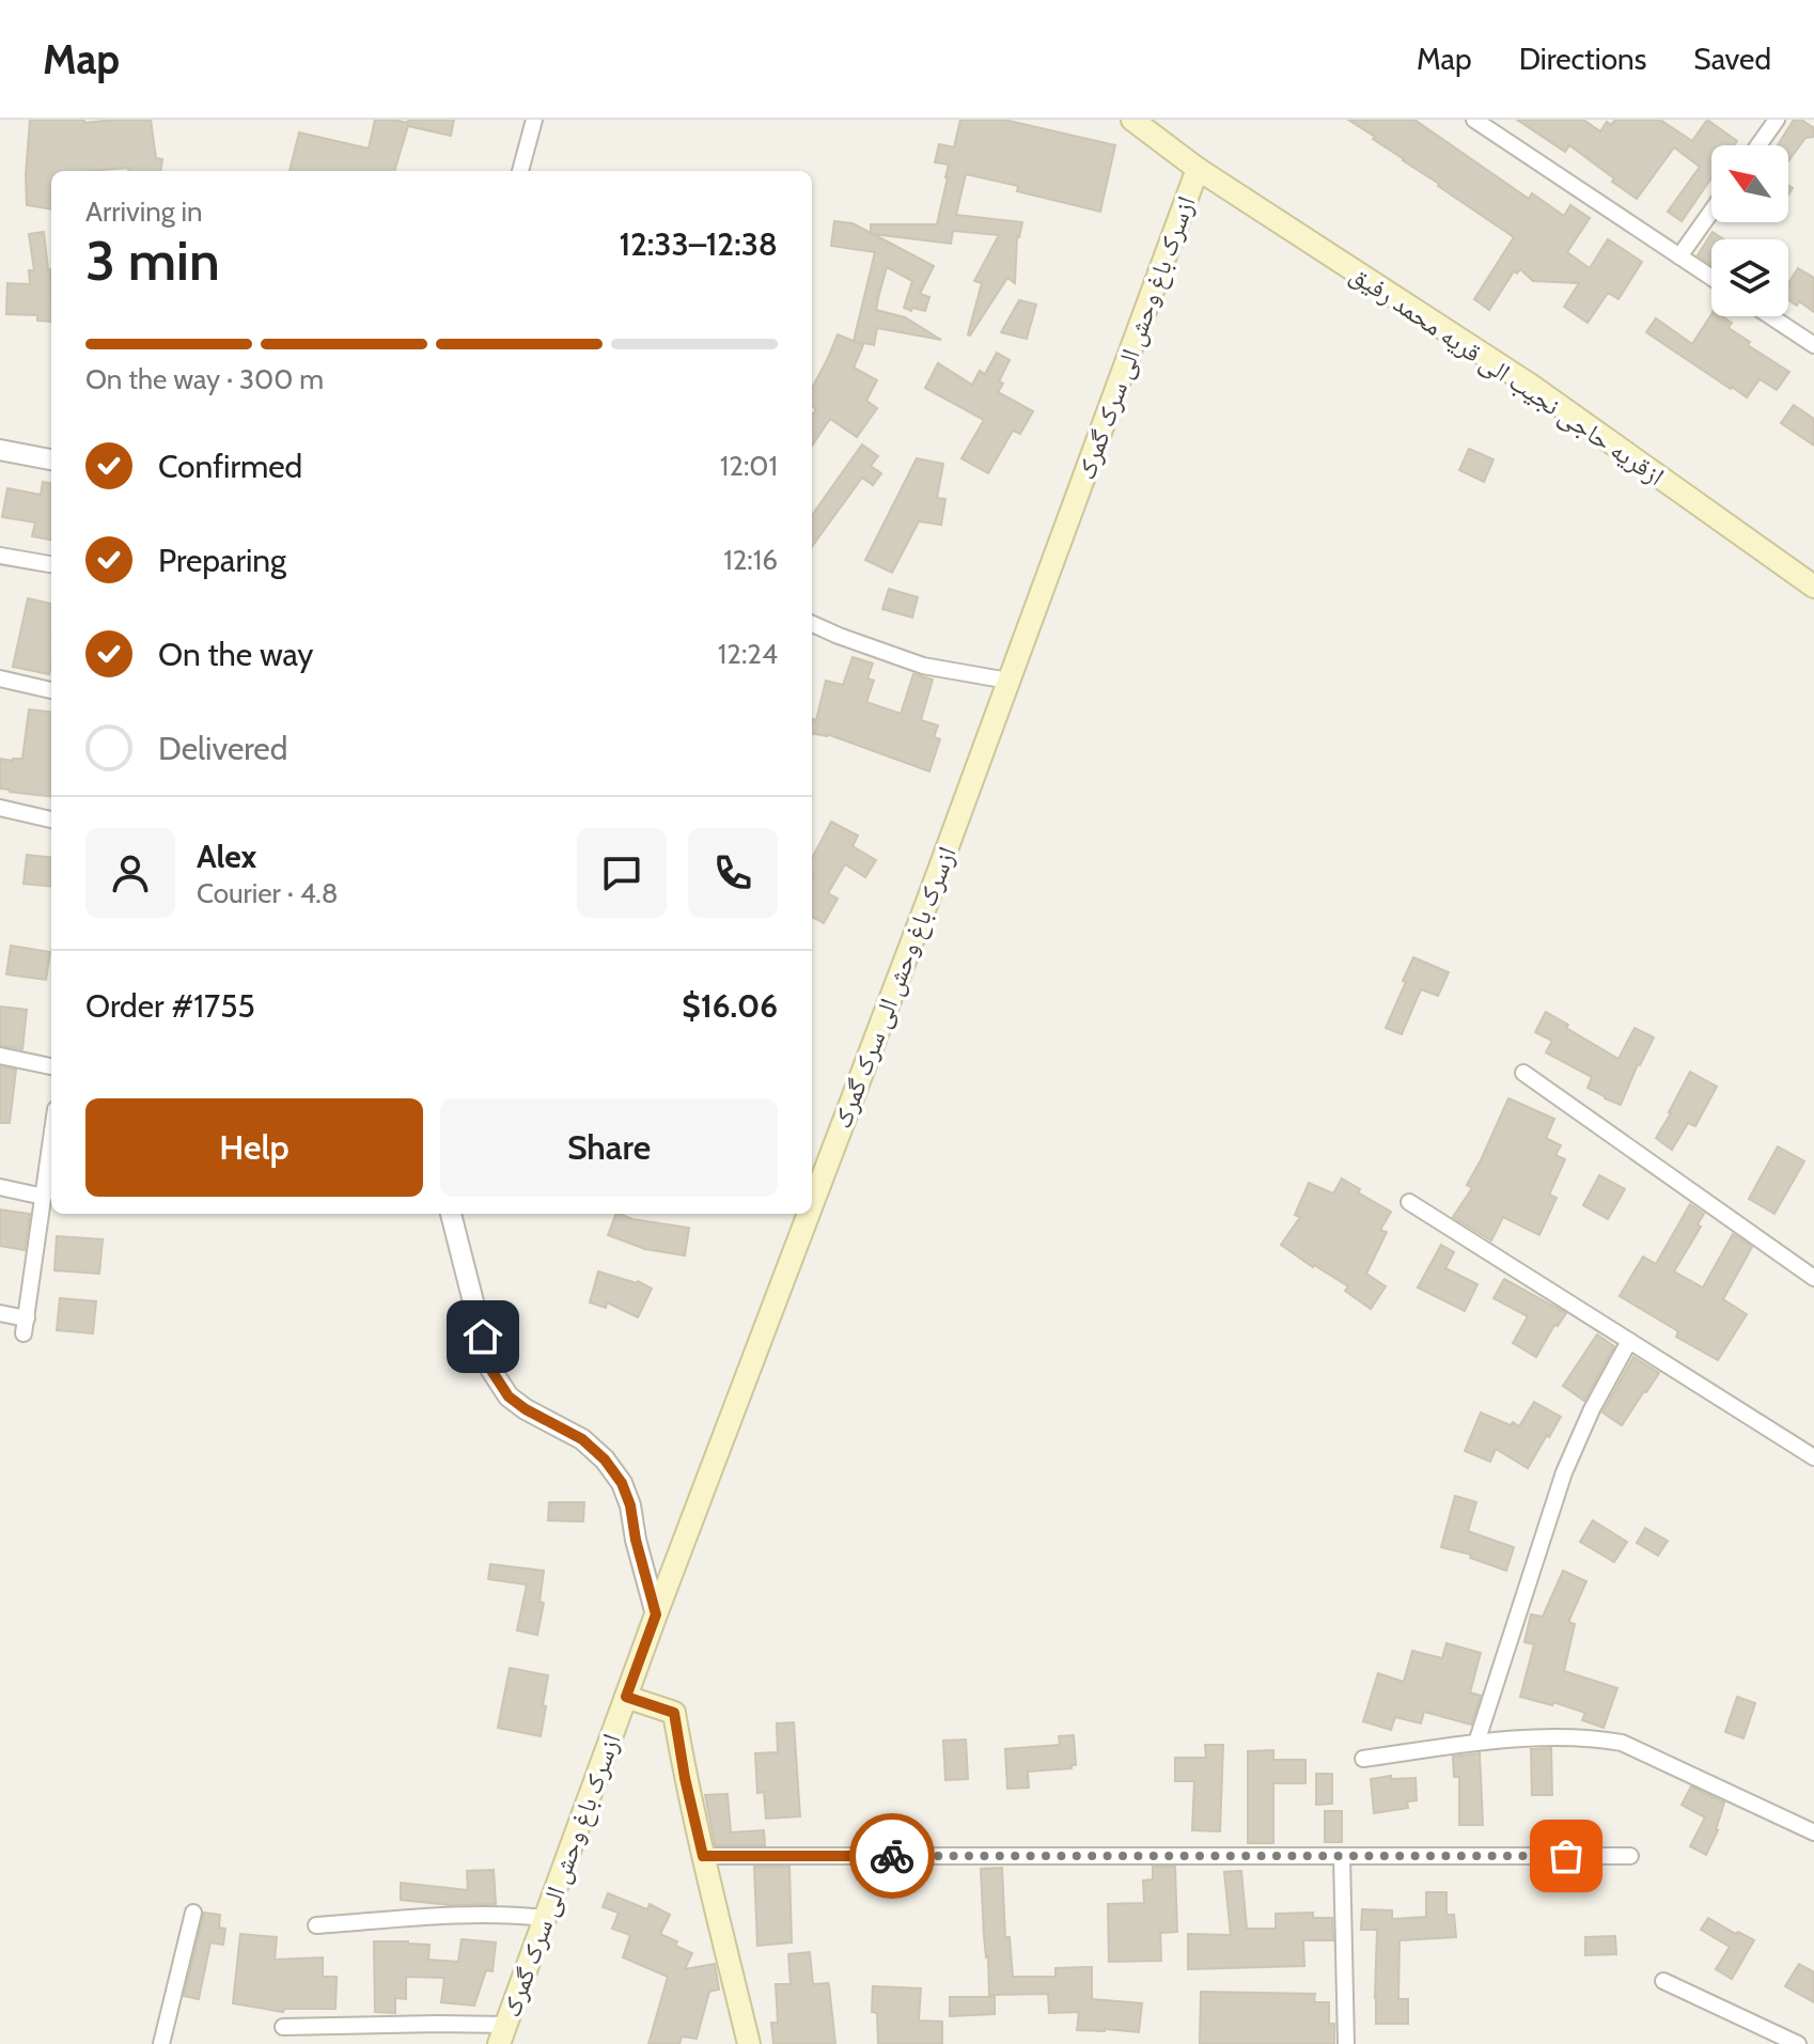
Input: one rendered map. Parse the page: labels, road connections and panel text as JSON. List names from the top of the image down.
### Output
{
  "streets": {
    "main road": ["ازسرک باغ وحش الی سرک گمرک", "ازقریه حاجی نجیب الی قریه محمد رفیق"]
  },
  "crossings": [
    ["ازسرک باغ وحش الی سرک گمرک", "ازقریه حاجی نجیب الی قریه محمد رفیق"]
  ],
  "north": "top left",
  "page": {
    "header": "Map",
    "nav": ["Map", "Directions", "Saved"],
    "heading": ["3 min", "Arriving in", "12:33–12:38"],
    "panel": [
      "Alex",
      "Courier · 4.8",
      "Order #1755",
      "$16.06"
    ],
    "bar": "On the way · 300 m",
    "list": [
      ["Confirmed", "12:01"],
      ["Preparing", "12:16"],
      ["On the way", "12:24"],
      "Delivered"
    ],
    "buttons": ["Help", "Share"]
  }
}
